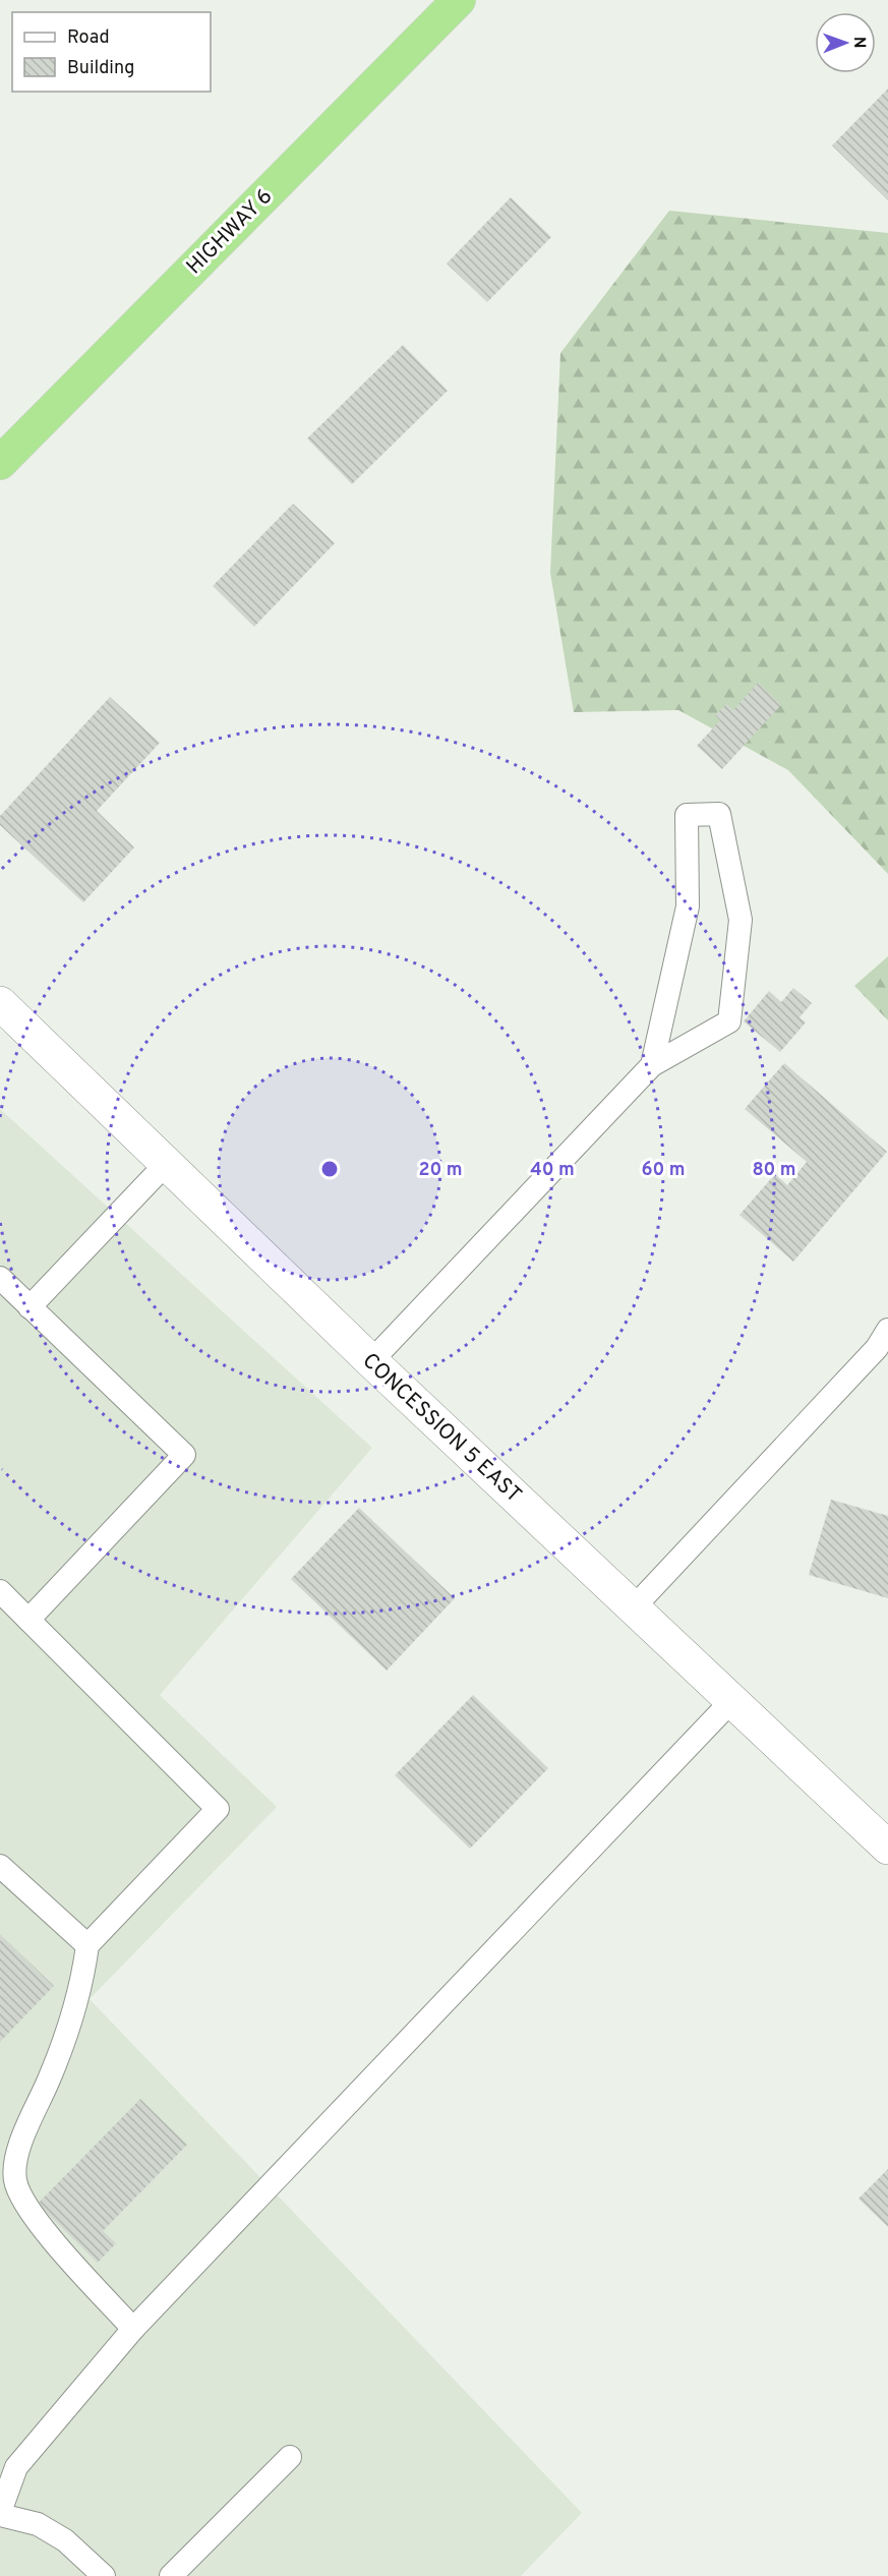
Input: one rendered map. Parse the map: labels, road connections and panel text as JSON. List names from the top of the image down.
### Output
{
  "streets": {
    "highway": ["HIGHWAY 6"],
    "street": ["CONCESSION 5 EAST"]
  },
  "legend": ["Road", "Building"],
  "north": "right",
  "rings": [
    "20 m",
    "40 m",
    "60 m",
    "80 m"
  ]
}
